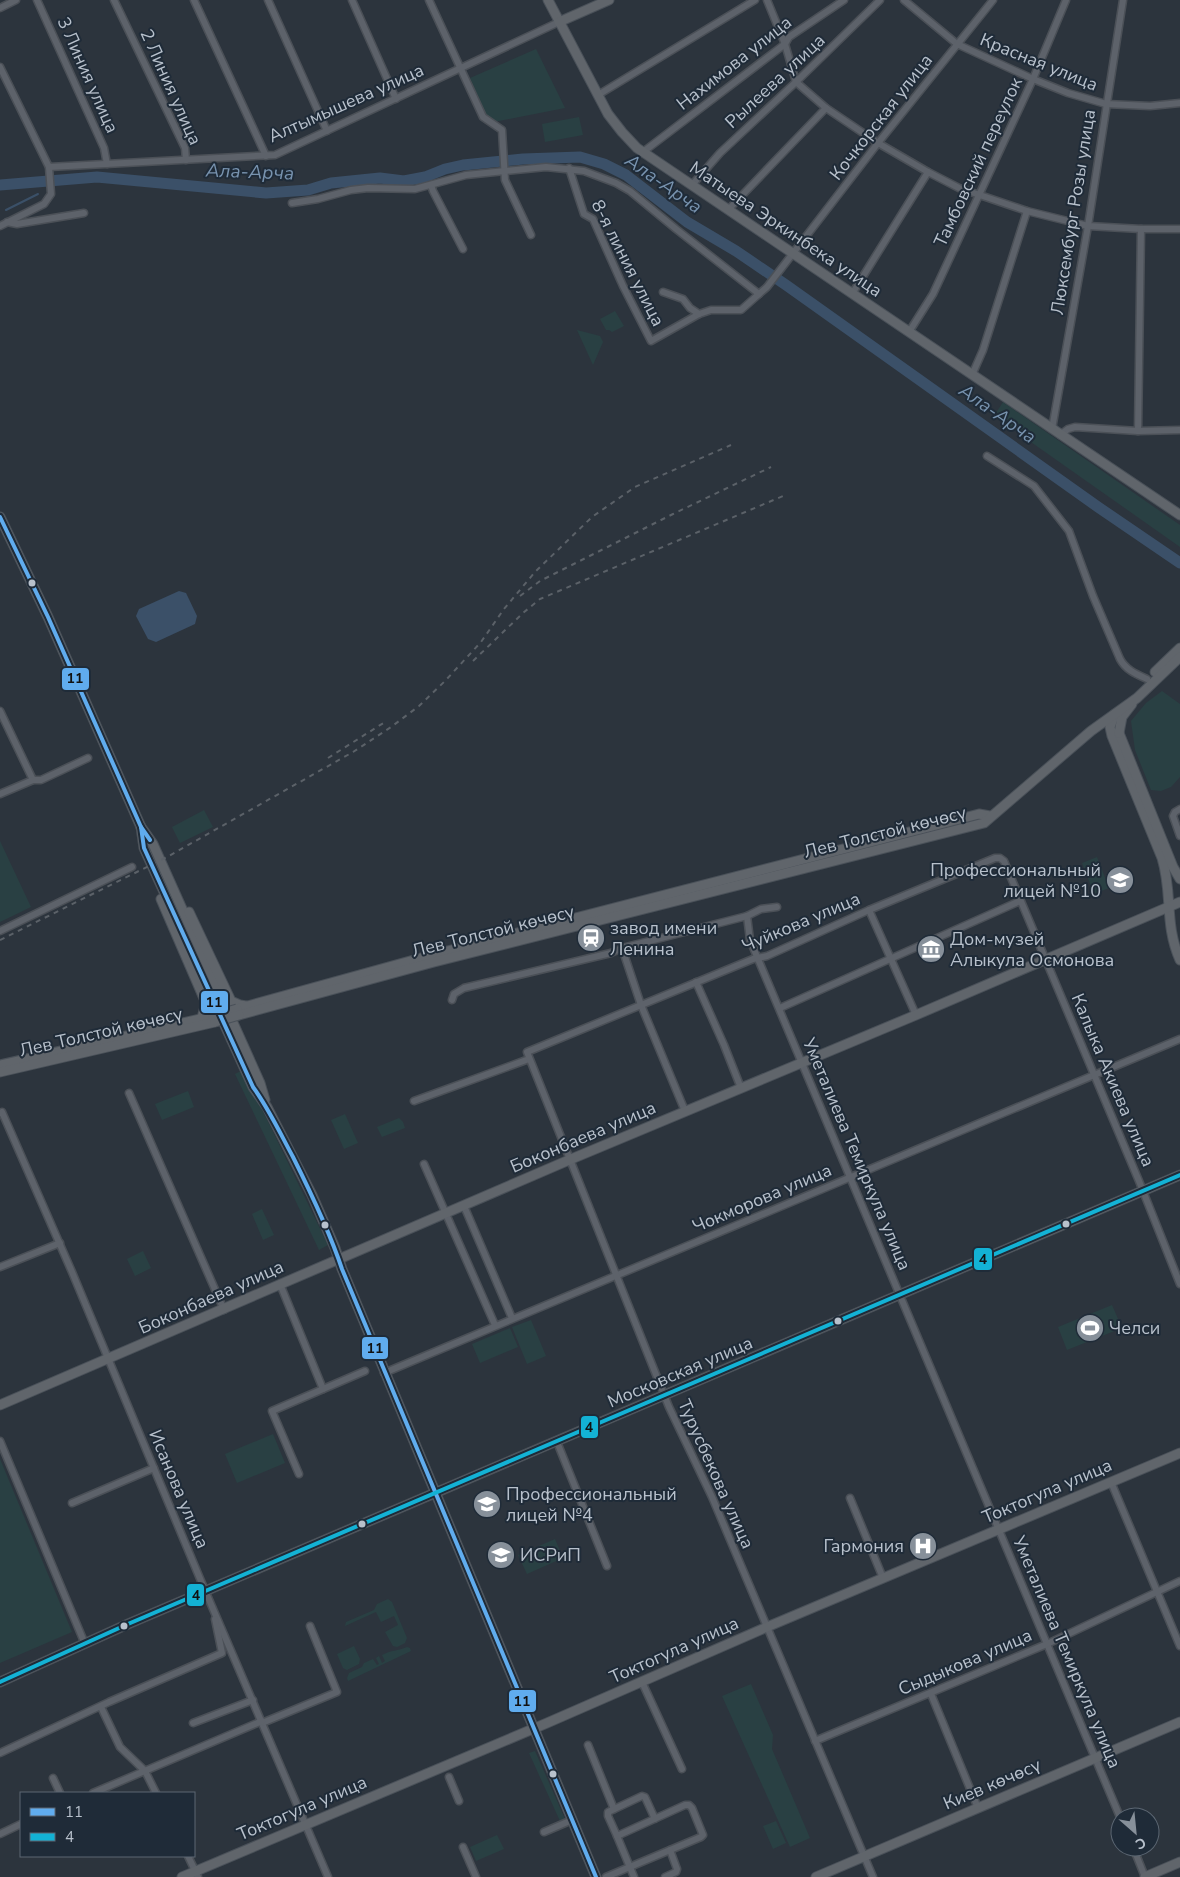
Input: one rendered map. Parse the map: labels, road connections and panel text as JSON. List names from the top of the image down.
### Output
{
  "streets": {
    "main road": [
      "Алтымышева улица",
      "Матыева Эркинбека улица",
      "Лев Толстой көчөсү",
      "Боконбаева улица",
      "Московская улица",
      "Токтогула улица",
      "Киев көчөсү"
    ],
    "street": [
      "Красная улица",
      "Нахимова улица",
      "3 Линия улица",
      "Рылеева улица",
      "2 Линия улица",
      "Кочкорская улица",
      "Тамбовский переулок",
      "Люксембург Розы улица",
      "8-я линия улица",
      "Чуйкова улица",
      "Калыка Акиева улица",
      "Уметалиева Темиркула улица",
      "Чокморова улица",
      "Турусбекова улица",
      "Исанова улица",
      "Сыдыкова улица"
    ]
  },
  "crossings": [
    ["Красная улица", "Кочкорская улица"],
    ["Красная улица", "Тамбовский переулок"],
    ["Красная улица", "Люксембург Розы улица"],
    ["Нахимова улица", "Матыева Эркинбека улица"],
    ["3 Линия улица", "Алтымышева улица"],
    ["Рылеева улица", "Матыева Эркинбека улица"],
    ["2 Линия улица", "Алтымышева улица"],
    ["Алтымышева улица", "Матыева Эркинбека улица"],
    ["Кочкорская улица", "Матыева Эркинбека улица"],
    ["Кочкорская улица", "8-я линия улица"],
    ["Тамбовский переулок", "Матыева Эркинбека улица"],
    ["Люксембург Розы улица", "Матыева Эркинбека улица"],
    ["Чуйкова улица", "Калыка Акиева улица"],
    ["Чуйкова улица", "Уметалиева Темиркула улица"],
    ["Чуйкова улица", "Турусбекова улица"],
    ["Калыка Акиева улица", "Боконбаева улица"],
    ["Калыка Акиева улица", "Чокморова улица"],
    ["Калыка Акиева улица", "Московская улица"],
    ["Боконбаева улица", "Уметалиева Темиркула улица"],
    ["Боконбаева улица", "Турусбекова улица"],
    ["Боконбаева улица", "Исанова улица"],
    ["Уметалиева Темиркула улица", "Чокморова улица"],
    ["Уметалиева Темиркула улица", "Московская улица"],
    ["Уметалиева Темиркула улица", "Токтогула улица"],
    ["Уметалиева Темиркула улица", "Сыдыкова улица"],
    ["Уметалиева Темиркула улица", "Киев көчөсү"],
    ["Чокморова улица", "Турусбекова улица"],
    ["Московская улица", "Турусбекова улица"],
    ["Московская улица", "Исанова улица"],
    ["Турусбекова улица", "Токтогула улица"],
    ["Турусбекова улица", "Сыдыкова улица"],
    ["Турусбекова улица", "Киев көчөсү"],
    ["Исанова улица", "Токтогула улица"]
  ],
  "water": ["Ала-Арча"],
  "places": {
    "school or university": ["Профессиональный лицей №10", "Профессиональный лицей №4", "ИСРиП"],
    "station": ["завод имени Ленина"],
    "museum": ["Дом-музей Алыкула Осмонова"],
    "sports": ["Челси"],
    "hospital": ["Гармония"]
  },
  "lines": ["transit line 11", "transit line 4"],
  "legend": ["11", "4"],
  "north": "bottom right"
}
